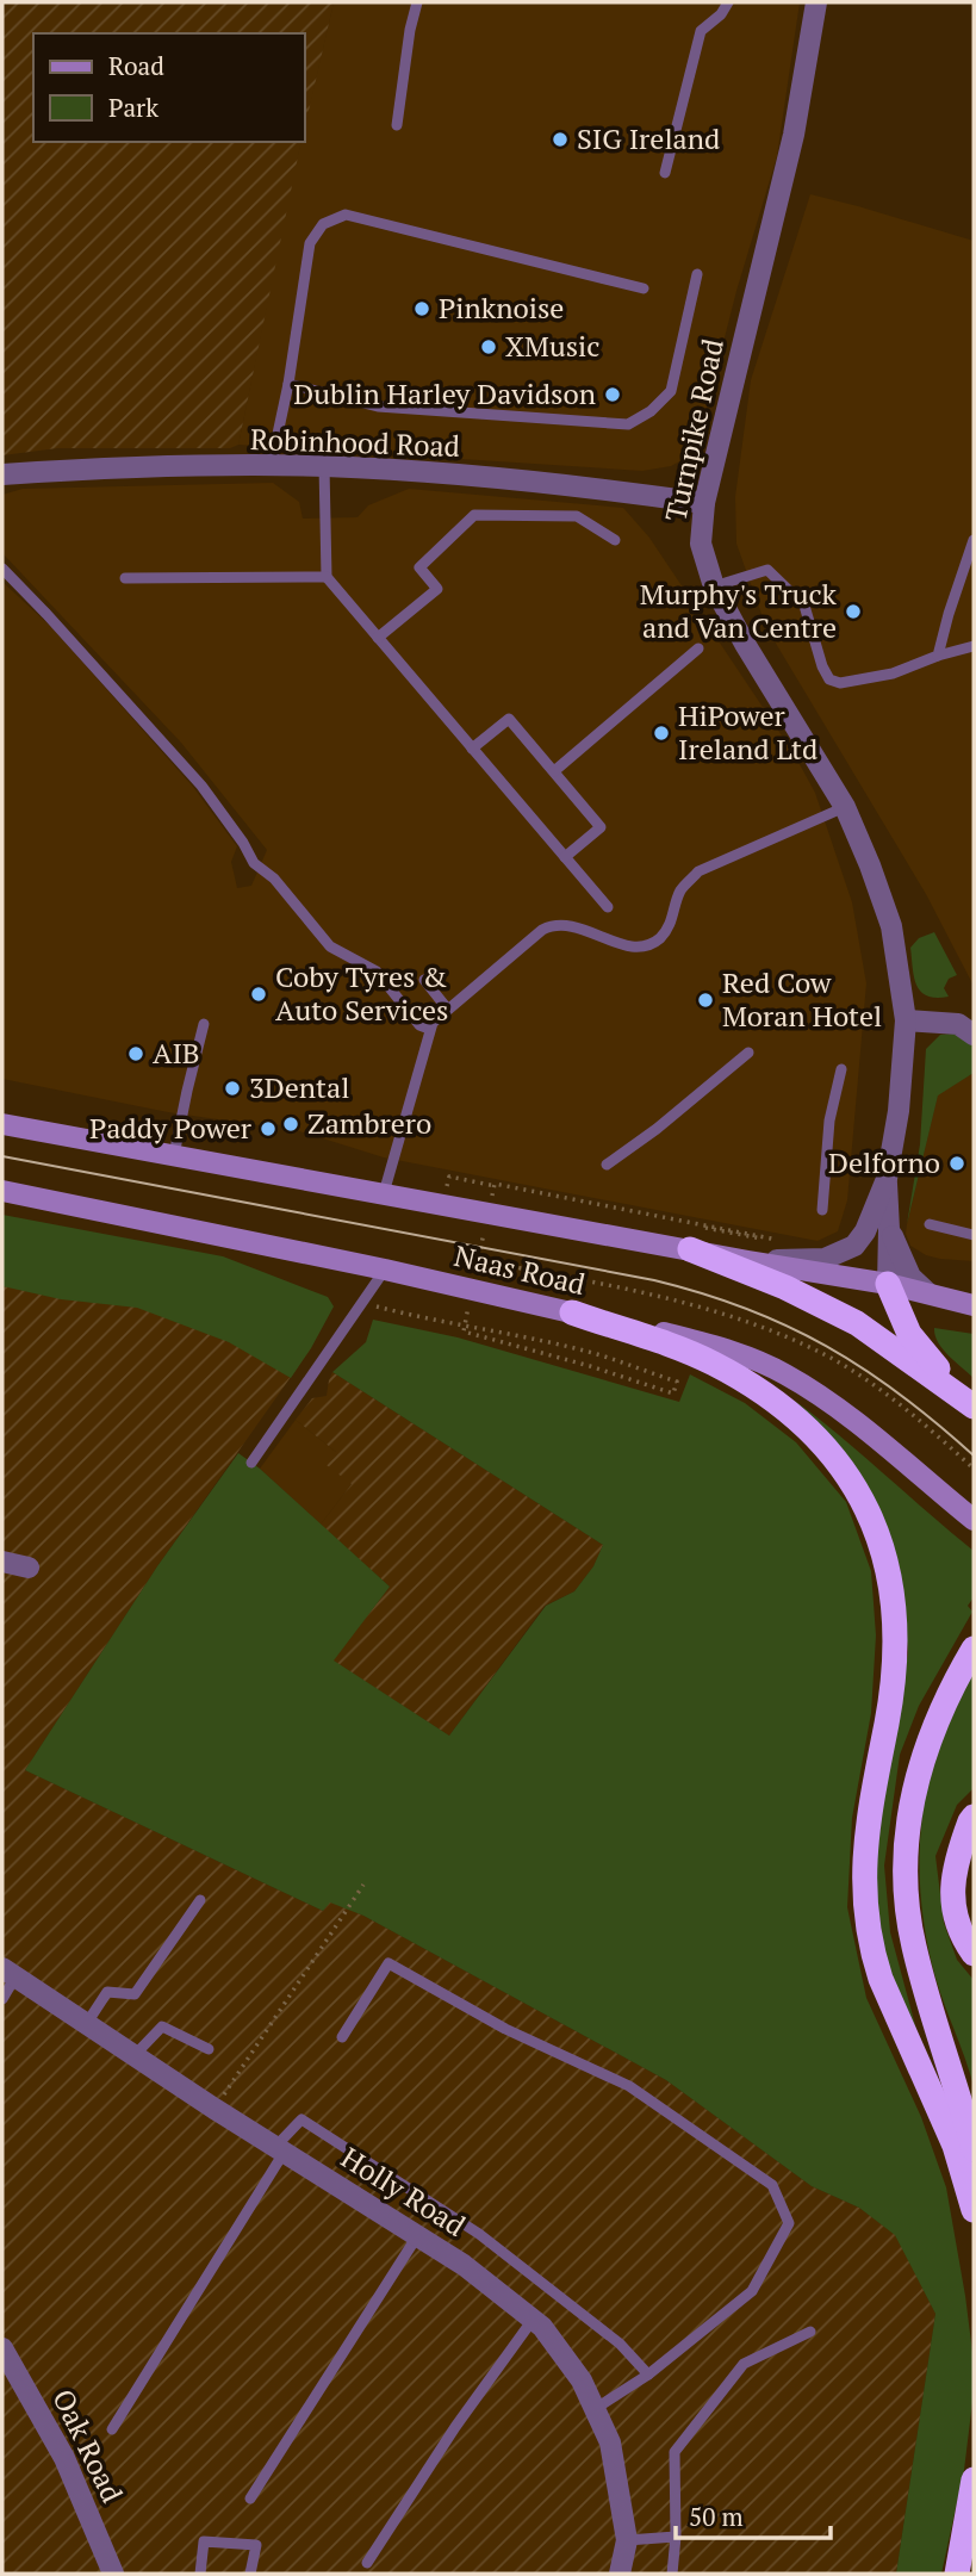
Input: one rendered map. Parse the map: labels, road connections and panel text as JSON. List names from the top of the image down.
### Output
{
  "streets": {
    "main road": ["Naas Road"],
    "street": [
      "Turnpike Road",
      "Robinhood Road",
      "Holly Road",
      "Oak Road"
    ]
  },
  "crossings": [
    ["Turnpike Road", "Robinhood Road"]
  ],
  "places": [
    "SIG Ireland",
    "Pinknoise",
    "XMusic",
    "Dublin Harley Davidson",
    "Murphy's Truck and Van Centre",
    "HiPower Ireland Ltd",
    "Coby Tyres & Auto Services",
    "Red Cow Moran Hotel",
    "AIB",
    "3Dental",
    "Zambrero",
    "Paddy Power",
    "Delforno"
  ],
  "legend": ["Road", "Park"],
  "scale_bar": "50 m"
}
